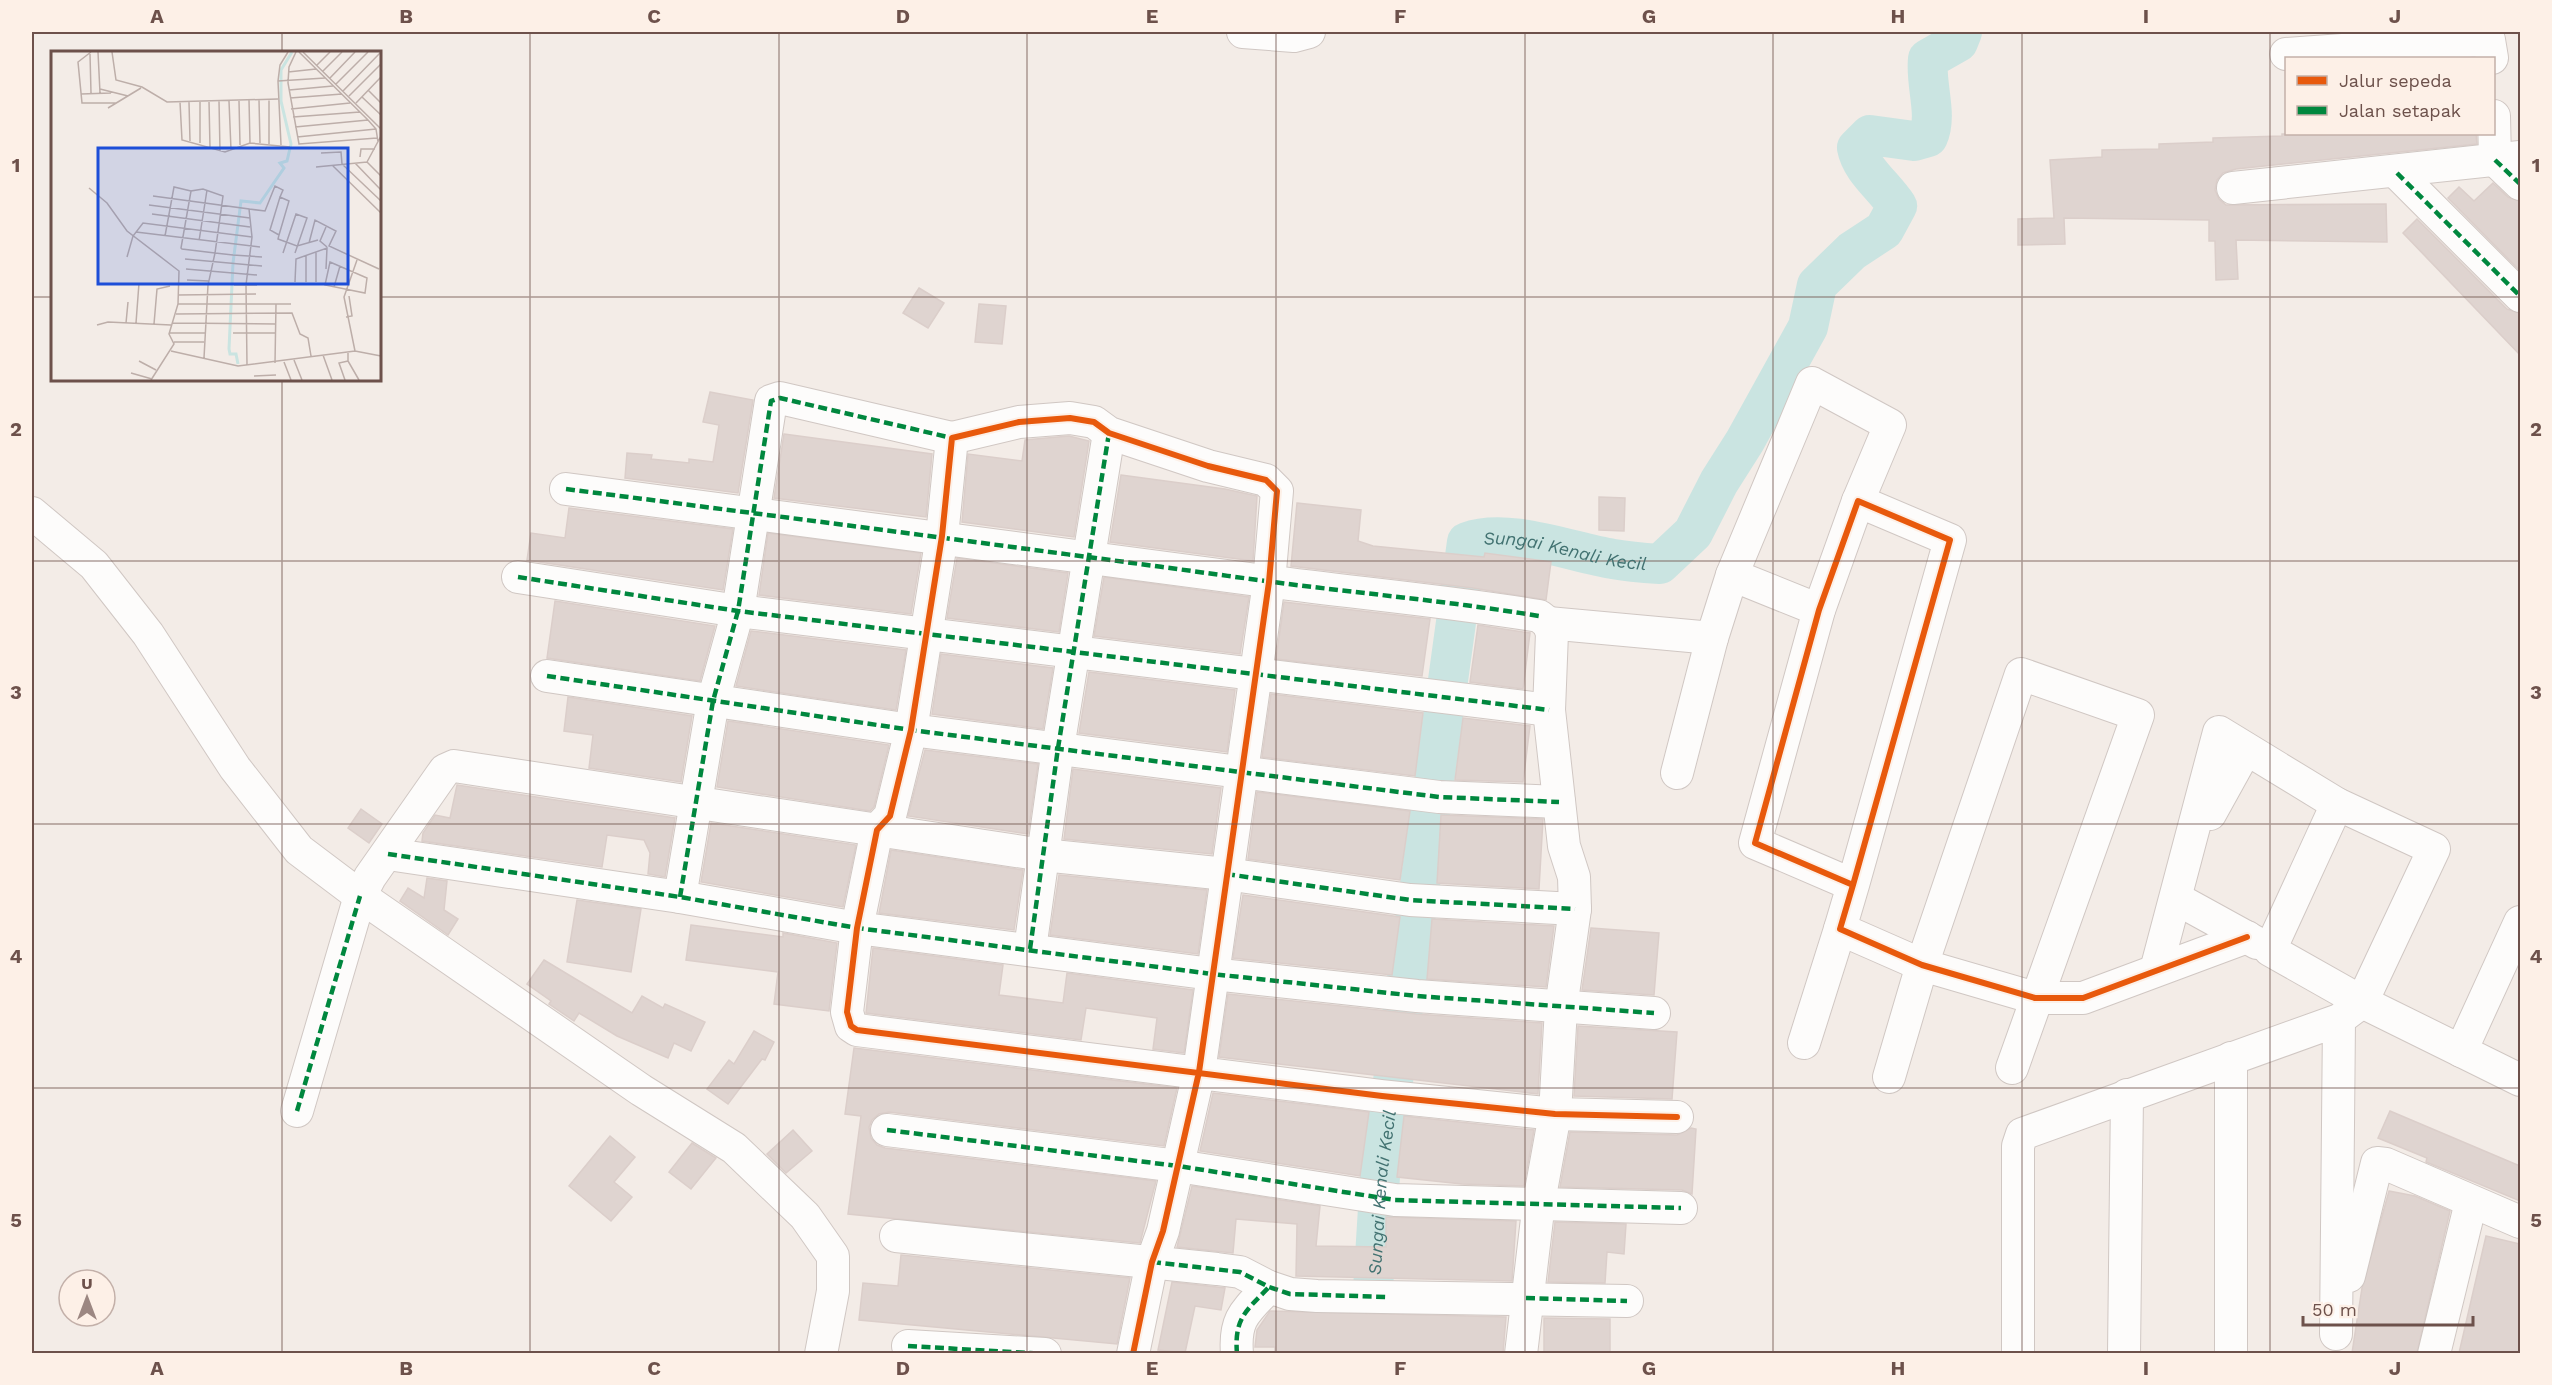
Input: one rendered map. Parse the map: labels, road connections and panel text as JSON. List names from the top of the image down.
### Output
{
  "water": ["Sungai Kenali Kecil"],
  "legend": ["Jalur sepeda", "Jalan setapak"],
  "scale_bar": "50 m",
  "north": "top",
  "grid": {
    "columns": [
      "A",
      "B",
      "C",
      "D",
      "E",
      "F",
      "G",
      "H",
      "I",
      "J"
    ],
    "rows": [
      "1",
      "2",
      "3",
      "4",
      "5"
    ]
  }
}
